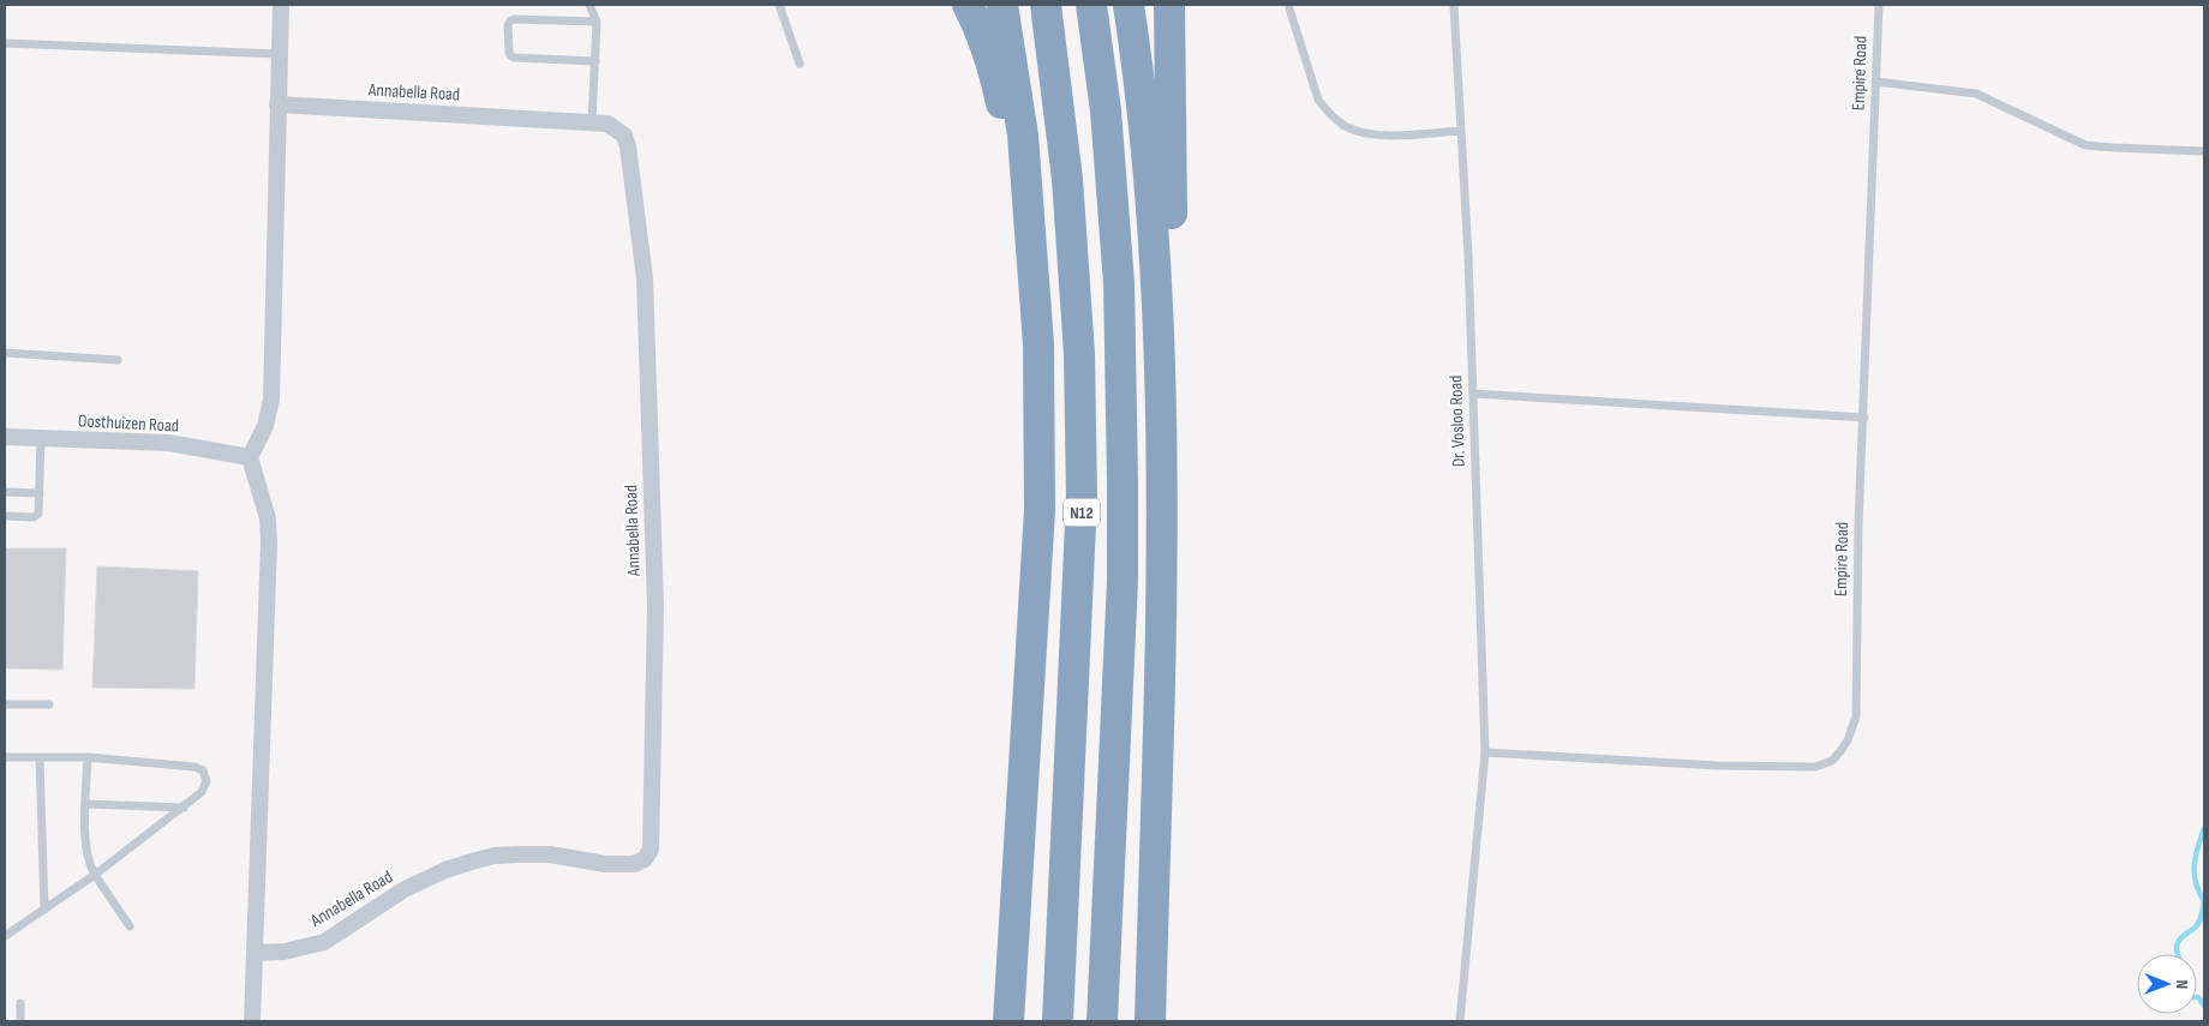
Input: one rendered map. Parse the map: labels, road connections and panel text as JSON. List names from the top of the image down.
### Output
{
  "streets": {
    "highway": ["N12"],
    "street": ["Annabella Road", "Oosthuizen Road"],
    "lane": ["Empire Road", "Dr. Vosloo Road"]
  },
  "crossings": [
    ["Empire Road", "Dr. Vosloo Road"]
  ],
  "north": "right"
}
